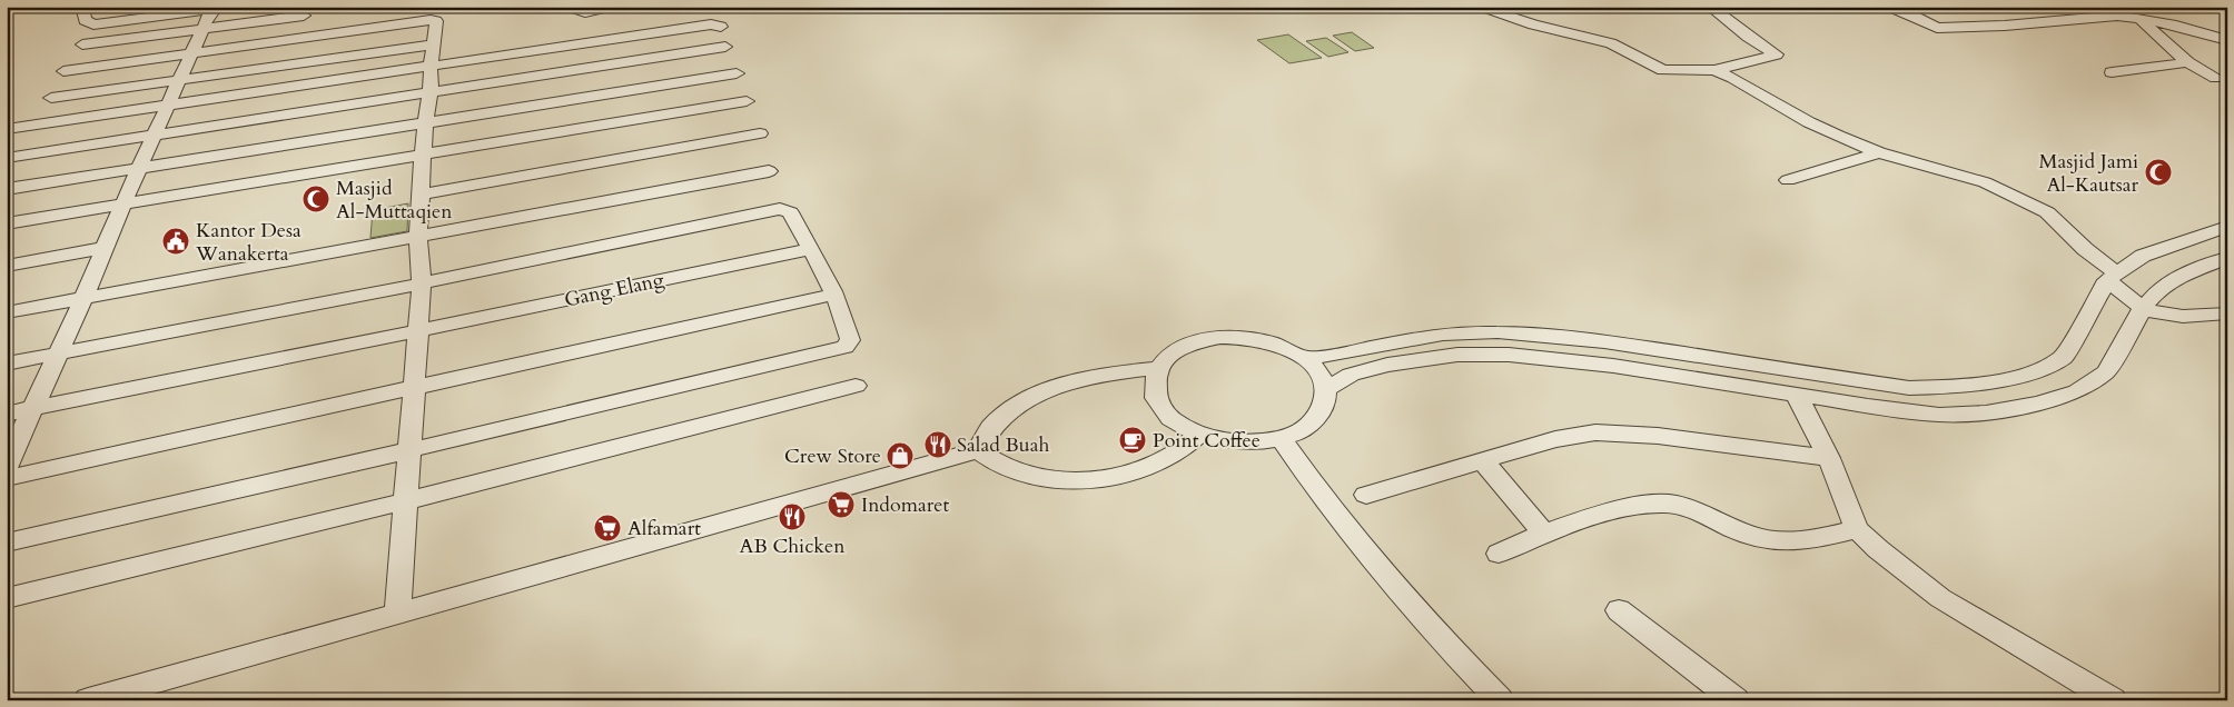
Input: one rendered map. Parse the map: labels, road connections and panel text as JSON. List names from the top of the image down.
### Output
{
  "streets": {
    "street": ["Gang Elang"]
  },
  "places": {
    "mosque": ["Masjid Jami Al-Kautsar", "Masjid Al-Muttaqien"],
    "public building": ["Kantor Desa Wanakerta"],
    "cafe": ["Point Coffee"],
    "restaurant": ["Salad Buah", "AB Chicken"],
    "shop": ["Crew Store"],
    "supermarket": ["Indomaret", "Alfamart"]
  }
}
